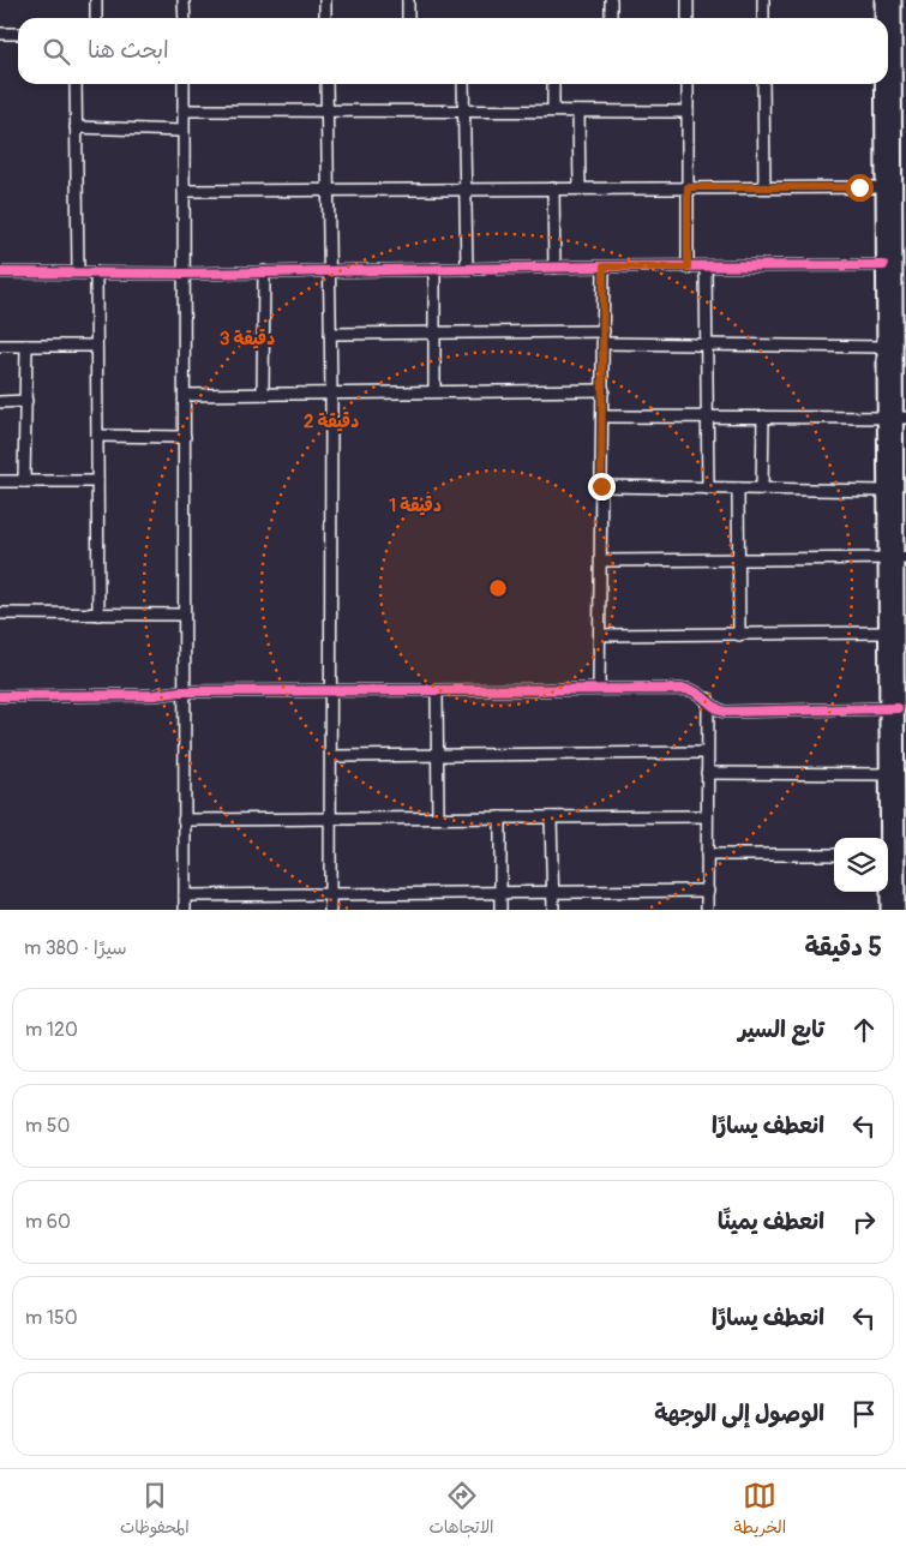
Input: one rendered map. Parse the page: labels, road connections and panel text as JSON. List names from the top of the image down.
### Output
{
  "page": {
    "search": "ابحث هنا",
    "heading": ["5 دقيقة", "سيرًا · 380 m"],
    "list": [
      ["تابع السير", "120 m"],
      ["انعطف يسارًا", "50 m"],
      ["انعطف يمينًا", "60 m"],
      ["انعطف يسارًا", "150 m"],
      "الوصول إلى الوجهة"
    ],
    "nav": ["الخريطة", "الاتجاهات", "المحفوظات"]
  },
  "rings": ["3 دقيقة", "2 دقيقة", "1 دقيقة"]
}
